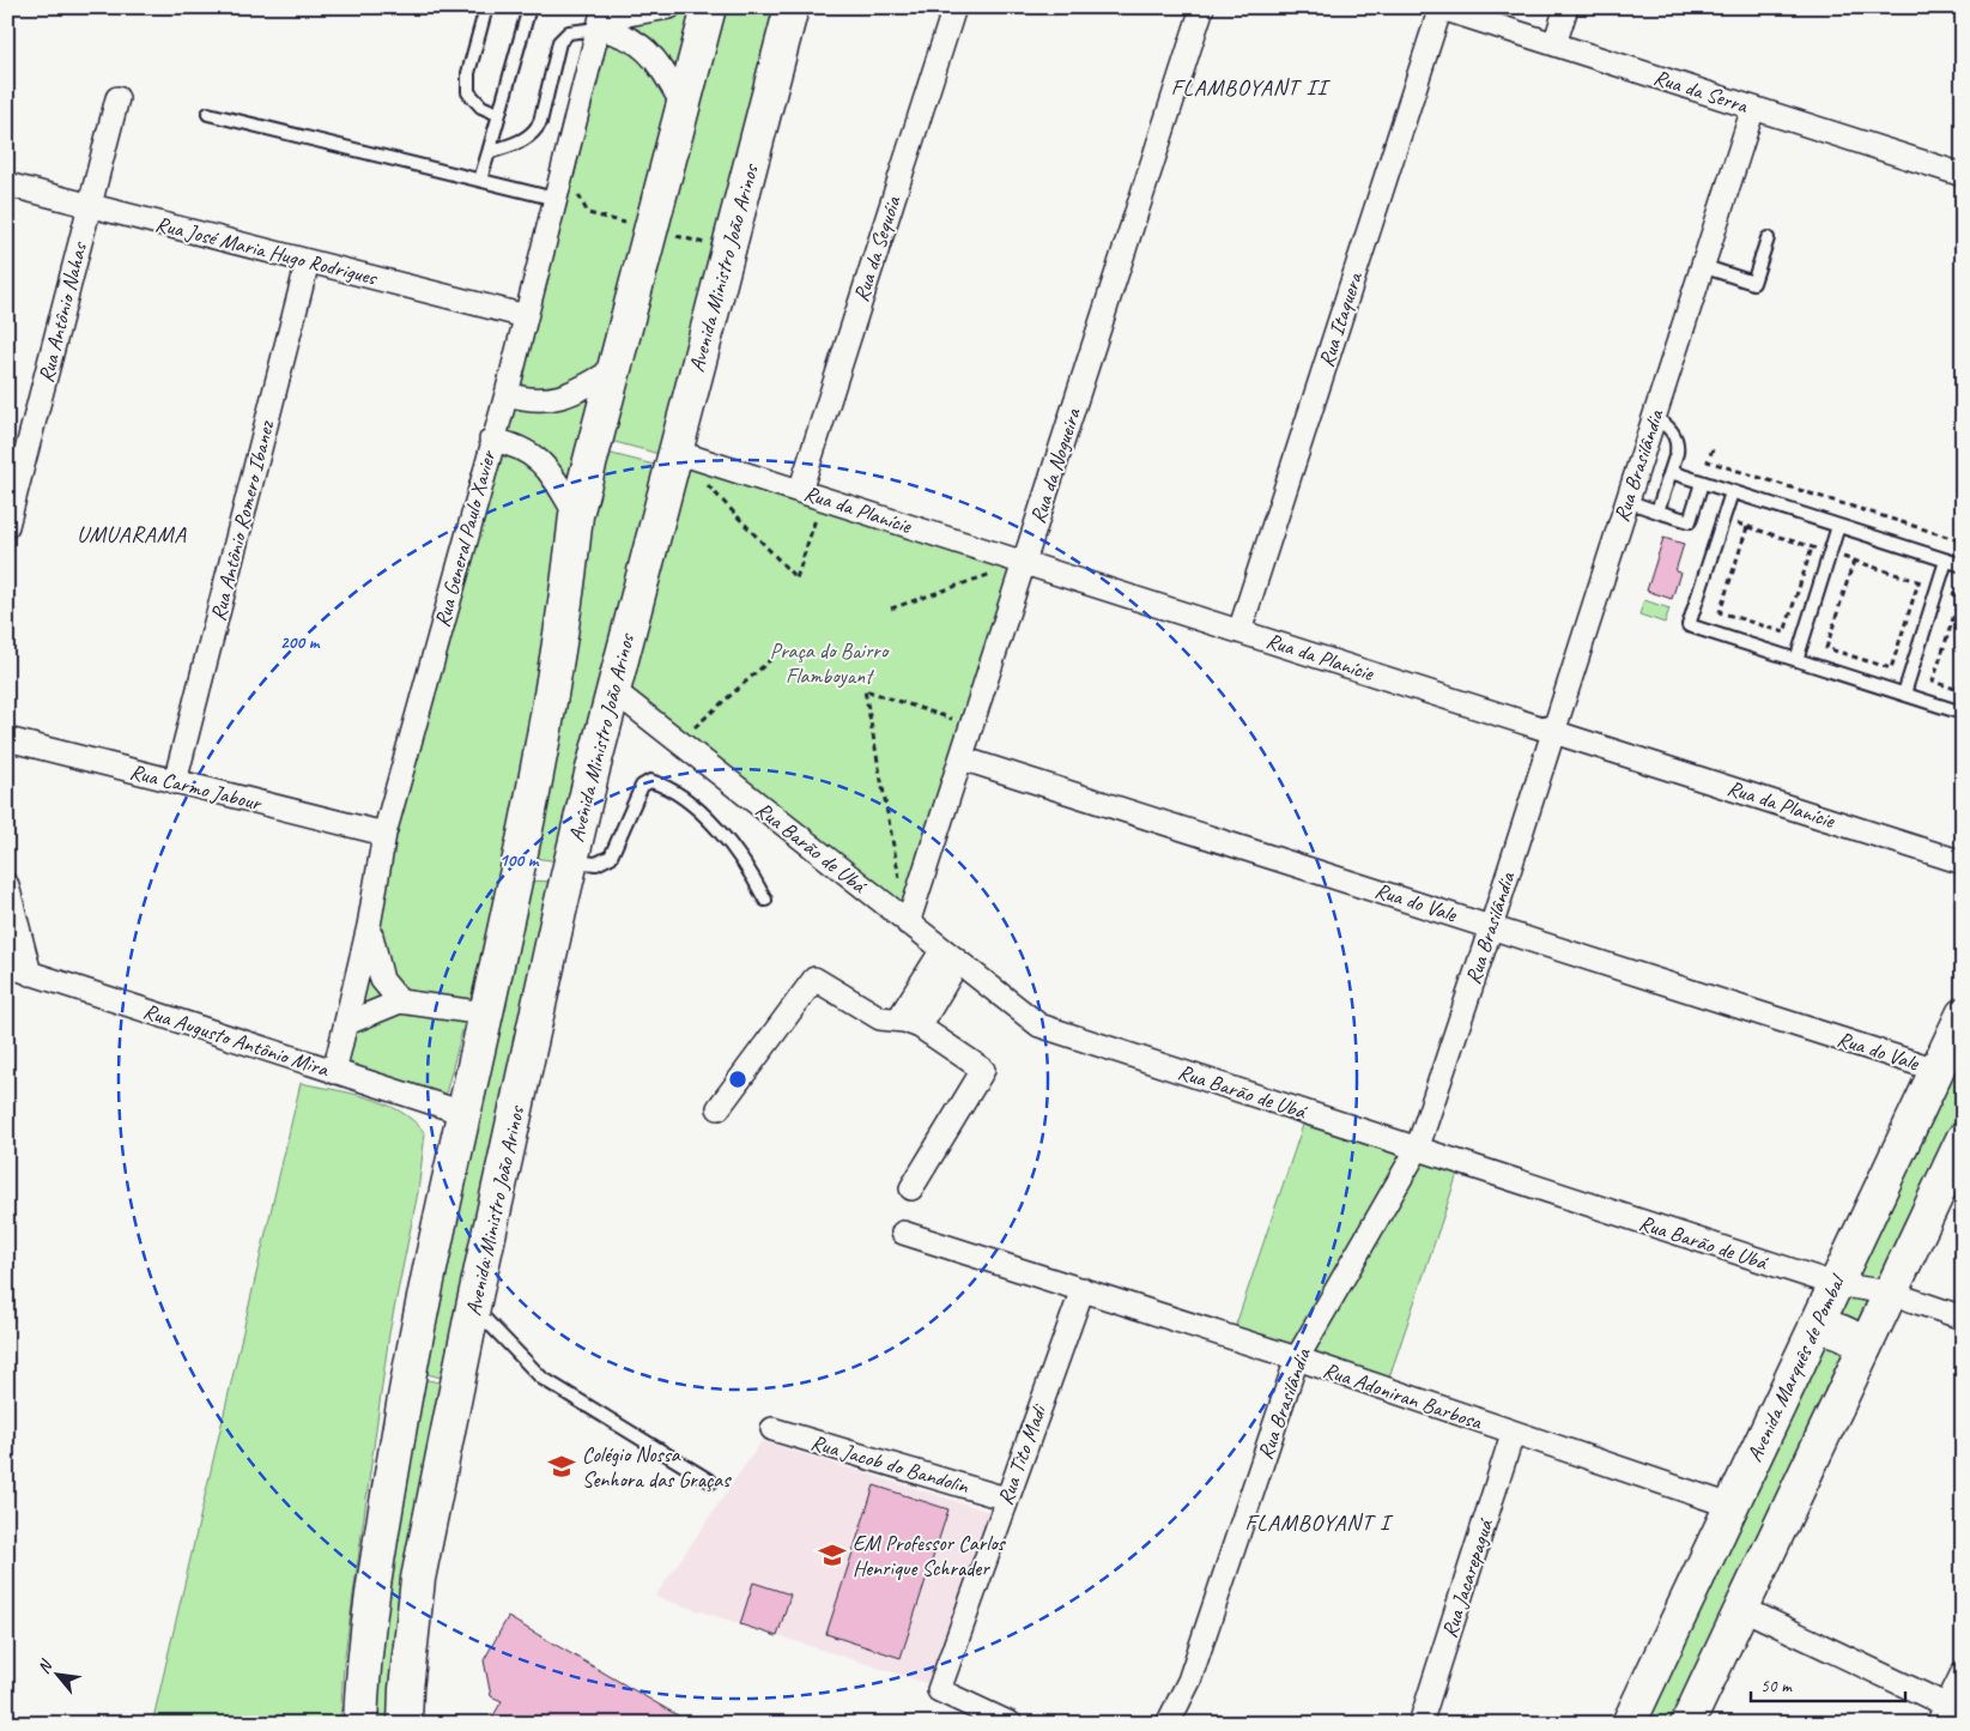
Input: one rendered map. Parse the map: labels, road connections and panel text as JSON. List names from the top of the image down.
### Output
{
  "streets": {
    "main road": ["Avenida Ministro João Arinos", "Avenida Marquês de Pombal"],
    "street": [
      "Rua da Serra",
      "Rua da Sequóia",
      "Rua José Maria Hugo Rodrigues",
      "Rua Antônio Nahas",
      "Rua Itaquera",
      "Rua da Nogueira",
      "Rua Brasilândia",
      "Rua da Planície",
      "Rua Antônio Romero Ibanez",
      "Rua General Paulo Xavier",
      "Rua Carmo Jabour",
      "Rua Barão de Ubá",
      "Rua do Vale",
      "Rua Augusto Antônio Mira",
      "Rua Adoniran Barbosa",
      "Rua Tito Madi",
      "Rua Jacob do Bandolin",
      "Rua Jacarepaguá"
    ]
  },
  "crossings": [
    ["Rua da Serra", "Rua Itaquera"],
    ["Rua da Serra", "Rua Brasilândia"],
    ["Rua da Sequóia", "Rua da Planície"],
    ["Rua José Maria Hugo Rodrigues", "Rua Antônio Nahas"],
    ["Rua José Maria Hugo Rodrigues", "Rua Antônio Romero Ibanez"],
    ["Rua José Maria Hugo Rodrigues", "Rua General Paulo Xavier"],
    ["Avenida Ministro João Arinos", "Rua da Planície"],
    ["Avenida Ministro João Arinos", "Rua Barão de Ubá"],
    ["Rua Itaquera", "Rua da Planície"],
    ["Rua da Nogueira", "Rua da Planície"],
    ["Rua da Nogueira", "Rua Barão de Ubá"],
    ["Rua da Nogueira", "Rua do Vale"],
    ["Rua Brasilândia", "Rua da Planície"],
    ["Rua Brasilândia", "Rua Barão de Ubá"],
    ["Rua Brasilândia", "Rua do Vale"],
    ["Rua Brasilândia", "Rua Adoniran Barbosa"],
    ["Rua Antônio Romero Ibanez", "Rua Carmo Jabour"],
    ["Rua General Paulo Xavier", "Rua Carmo Jabour"],
    ["Rua General Paulo Xavier", "Rua Augusto Antônio Mira"],
    ["Rua Barão de Ubá", "Avenida Marquês de Pombal"],
    ["Rua do Vale", "Avenida Marquês de Pombal"],
    ["Avenida Marquês de Pombal", "Rua Adoniran Barbosa"],
    ["Rua Adoniran Barbosa", "Rua Tito Madi"],
    ["Rua Adoniran Barbosa", "Rua Jacarepaguá"],
    ["Rua Tito Madi", "Rua Jacob do Bandolin"]
  ],
  "districts": ["FLAMBOYANT II", "UMUARAMA", "FLAMBOYANT I"],
  "parks": ["Praça do Bairro Flamboyant"],
  "places": {
    "school or university": ["Colégio Nossa Senhora das Graças", "EM Professor Carlos Henrique Schrader"]
  },
  "scale_bar": "50 m",
  "north": "top left",
  "rings": ["200 m", "100 m"]
}
